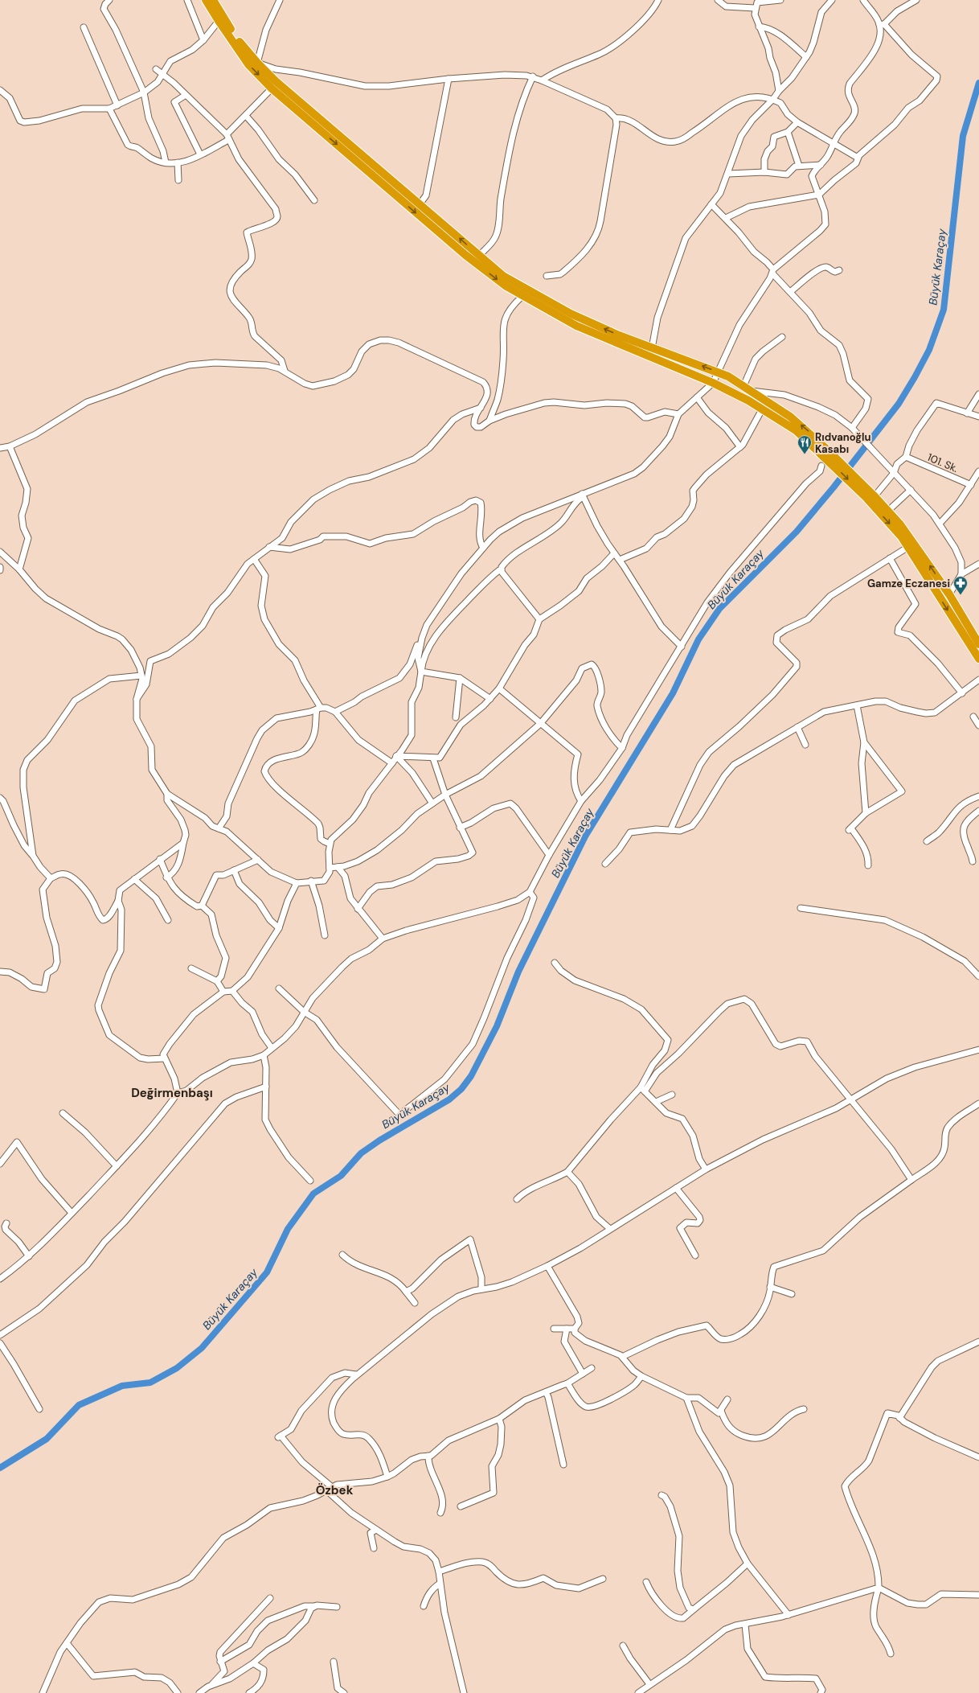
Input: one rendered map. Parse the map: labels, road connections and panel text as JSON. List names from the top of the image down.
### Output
{
  "streets": {
    "street": ["101. Sk."]
  },
  "districts": ["Değirmenbaşı", "Özbek"],
  "water": ["Büyük Karaçay"],
  "places": {
    "restaurant": ["Rıdvanoğlu Kasabı"],
    "pharmacy": ["Gamze Eczanesi"]
  }
}
